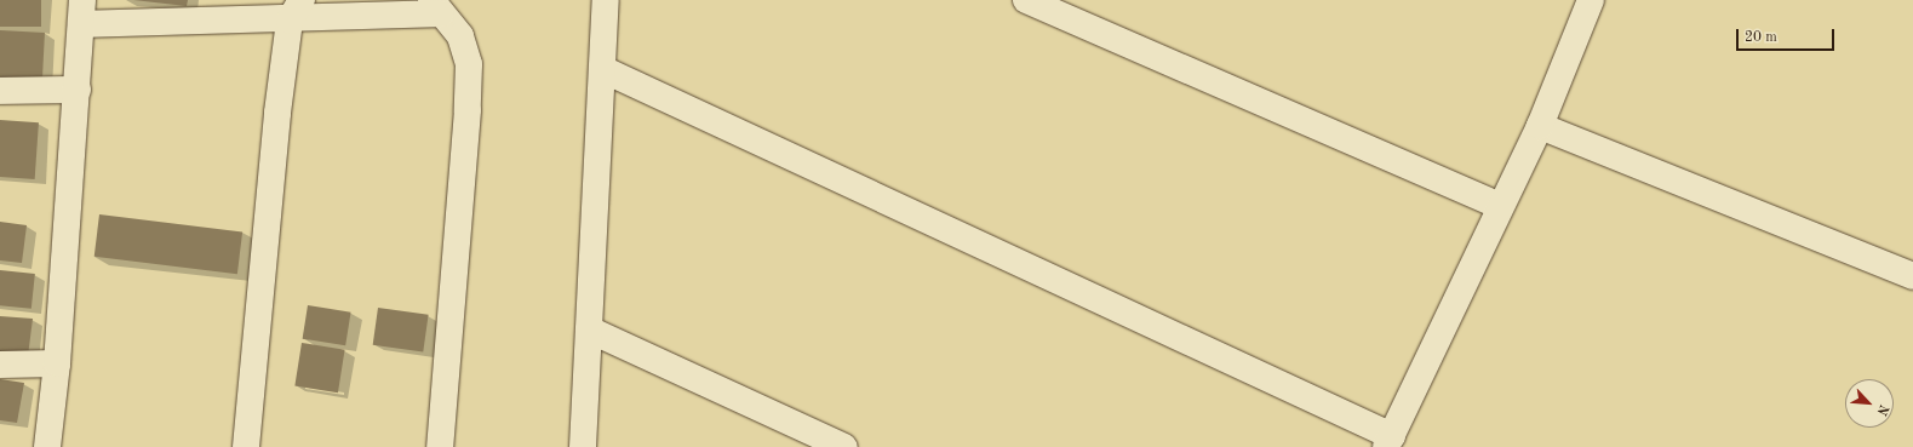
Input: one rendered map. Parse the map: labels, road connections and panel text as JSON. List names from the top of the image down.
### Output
{
  "scale_bar": "20 m",
  "north": "bottom right"
}
